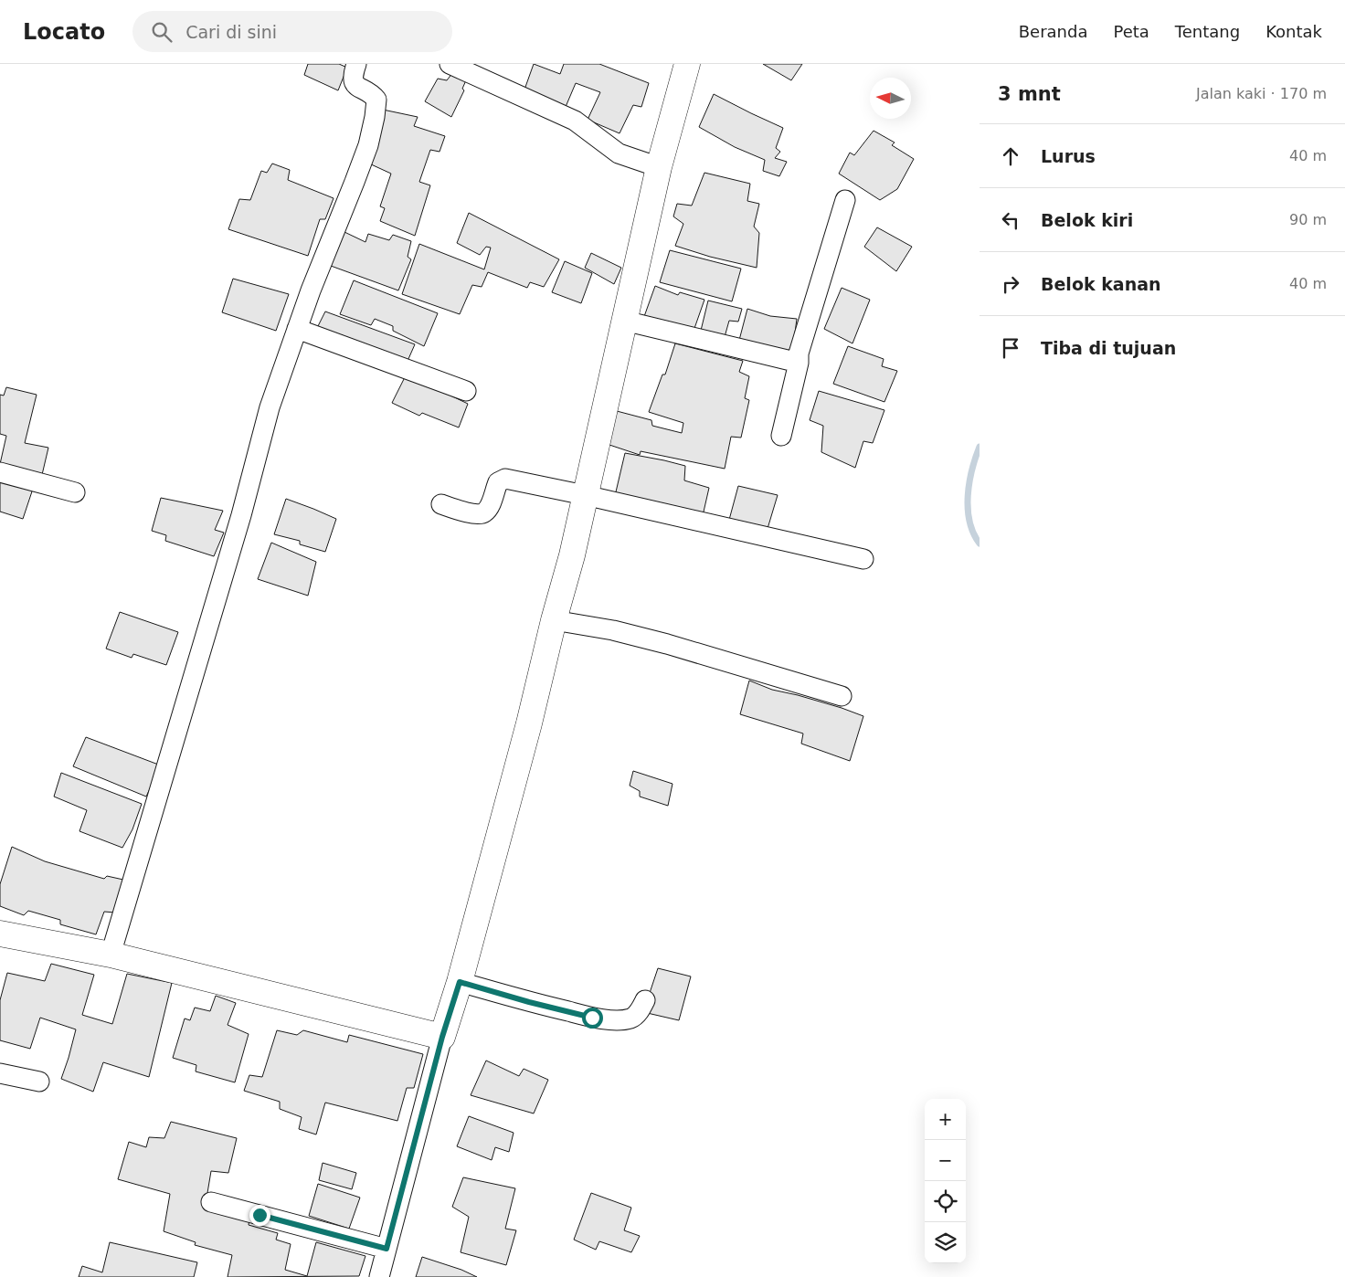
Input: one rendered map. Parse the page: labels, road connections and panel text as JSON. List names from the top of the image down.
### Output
{
  "north": "left",
  "page": {
    "header": "Locato",
    "search": "Cari di sini",
    "nav": [
      "Beranda",
      "Peta",
      "Tentang",
      "Kontak"
    ],
    "heading": ["3 mnt", "Jalan kaki · 170 m"],
    "list": [
      ["Lurus", "40 m"],
      ["Belok kiri", "90 m"],
      ["Belok kanan", "40 m"],
      "Tiba di tujuan"
    ],
    "map_buttons": ["+", "−"]
  }
}
